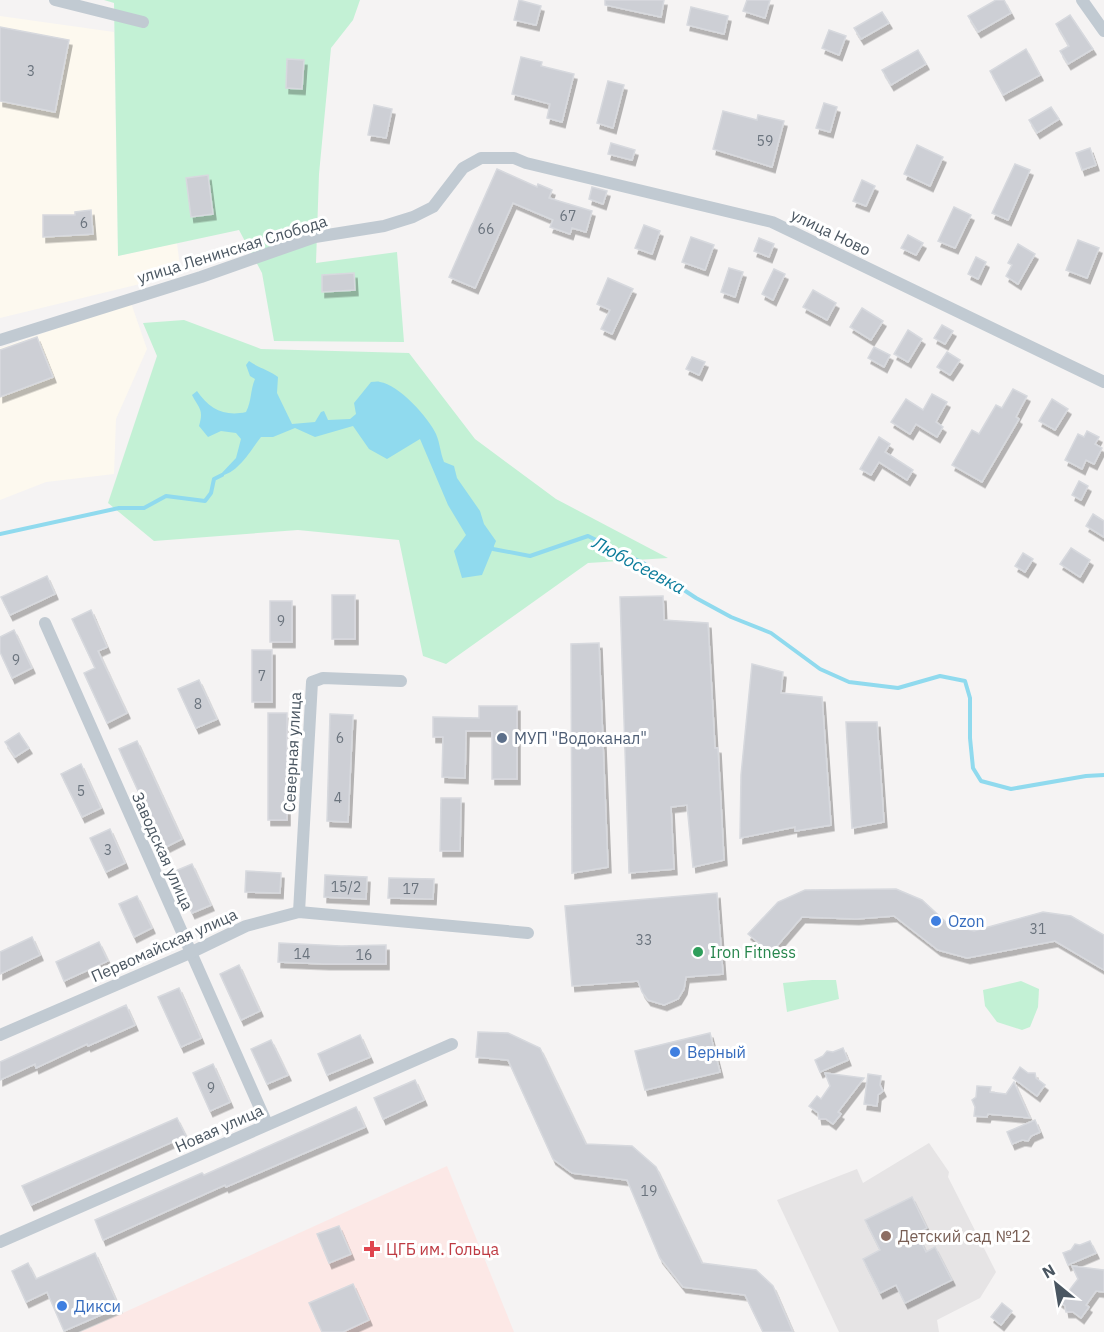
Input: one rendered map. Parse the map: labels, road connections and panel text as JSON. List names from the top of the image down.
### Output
{
  "streets": {
    "street": [
      "улица Ново",
      "улица Ленинская Слобода",
      "Северная улица",
      "Заводская улица",
      "Первомайская улица",
      "Новая улица"
    ]
  },
  "crossings": [
    ["улица Ново", "улица Ленинская Слобода"],
    ["Северная улица", "Первомайская улица"],
    ["Заводская улица", "Первомайская улица"],
    ["Заводская улица", "Новая улица"]
  ],
  "water": ["Любосеевка"],
  "places": {
    "other": [
      "МУП \"Водоканал\"",
      "Ozon",
      "Iron Fitness",
      "Верный",
      "Детский сад №12",
      "Дикси"
    ],
    "health": ["ЦГБ им. Гольца"]
  },
  "house_numbers": [
    "3",
    "59",
    "67",
    "6",
    "66",
    "9",
    "9",
    "7",
    "8",
    "6",
    "5",
    "4",
    "3",
    "15/2",
    "17",
    "31",
    "33",
    "14",
    "16",
    "9",
    "19"
  ],
  "north": "top left"
}
